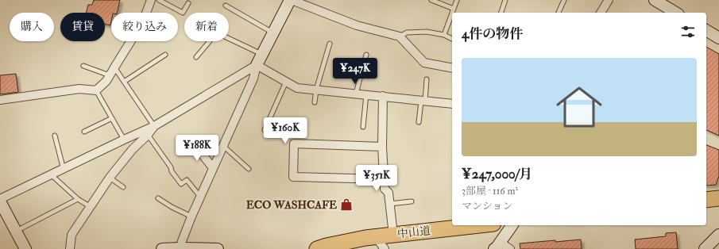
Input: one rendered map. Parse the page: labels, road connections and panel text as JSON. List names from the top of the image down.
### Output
{
  "streets": {
    "highway": ["中山道"]
  },
  "places": {
    "shop": ["ECO WASHCAFE"]
  },
  "page": {
    "chip": [
      "購入",
      "賃貸",
      "絞り込み",
      "新着"
    ],
    "heading": "4件の物件",
    "list": [
      {
        "name": "¥247,000/月",
        "note": "3部屋 · 116 m² · マンション"
      }
    ],
    "price": [
      "¥247K",
      "¥160K",
      "¥188K",
      "¥351K"
    ]
  }
}
